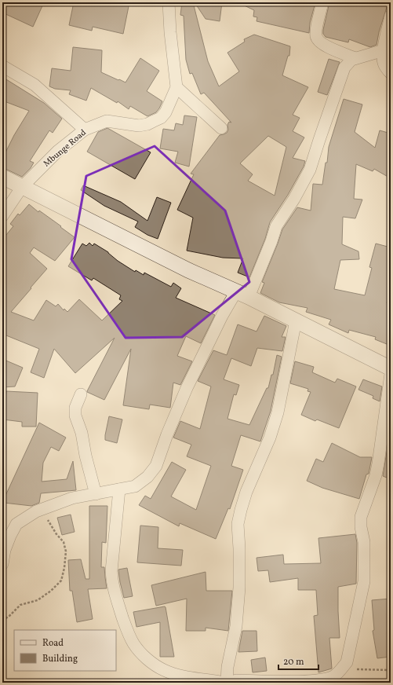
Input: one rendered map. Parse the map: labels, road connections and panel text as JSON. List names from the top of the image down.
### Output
{
  "streets": {
    "street": ["Mbunge Road"]
  },
  "legend": ["Road", "Building"],
  "scale_bar": "20 m"
}
